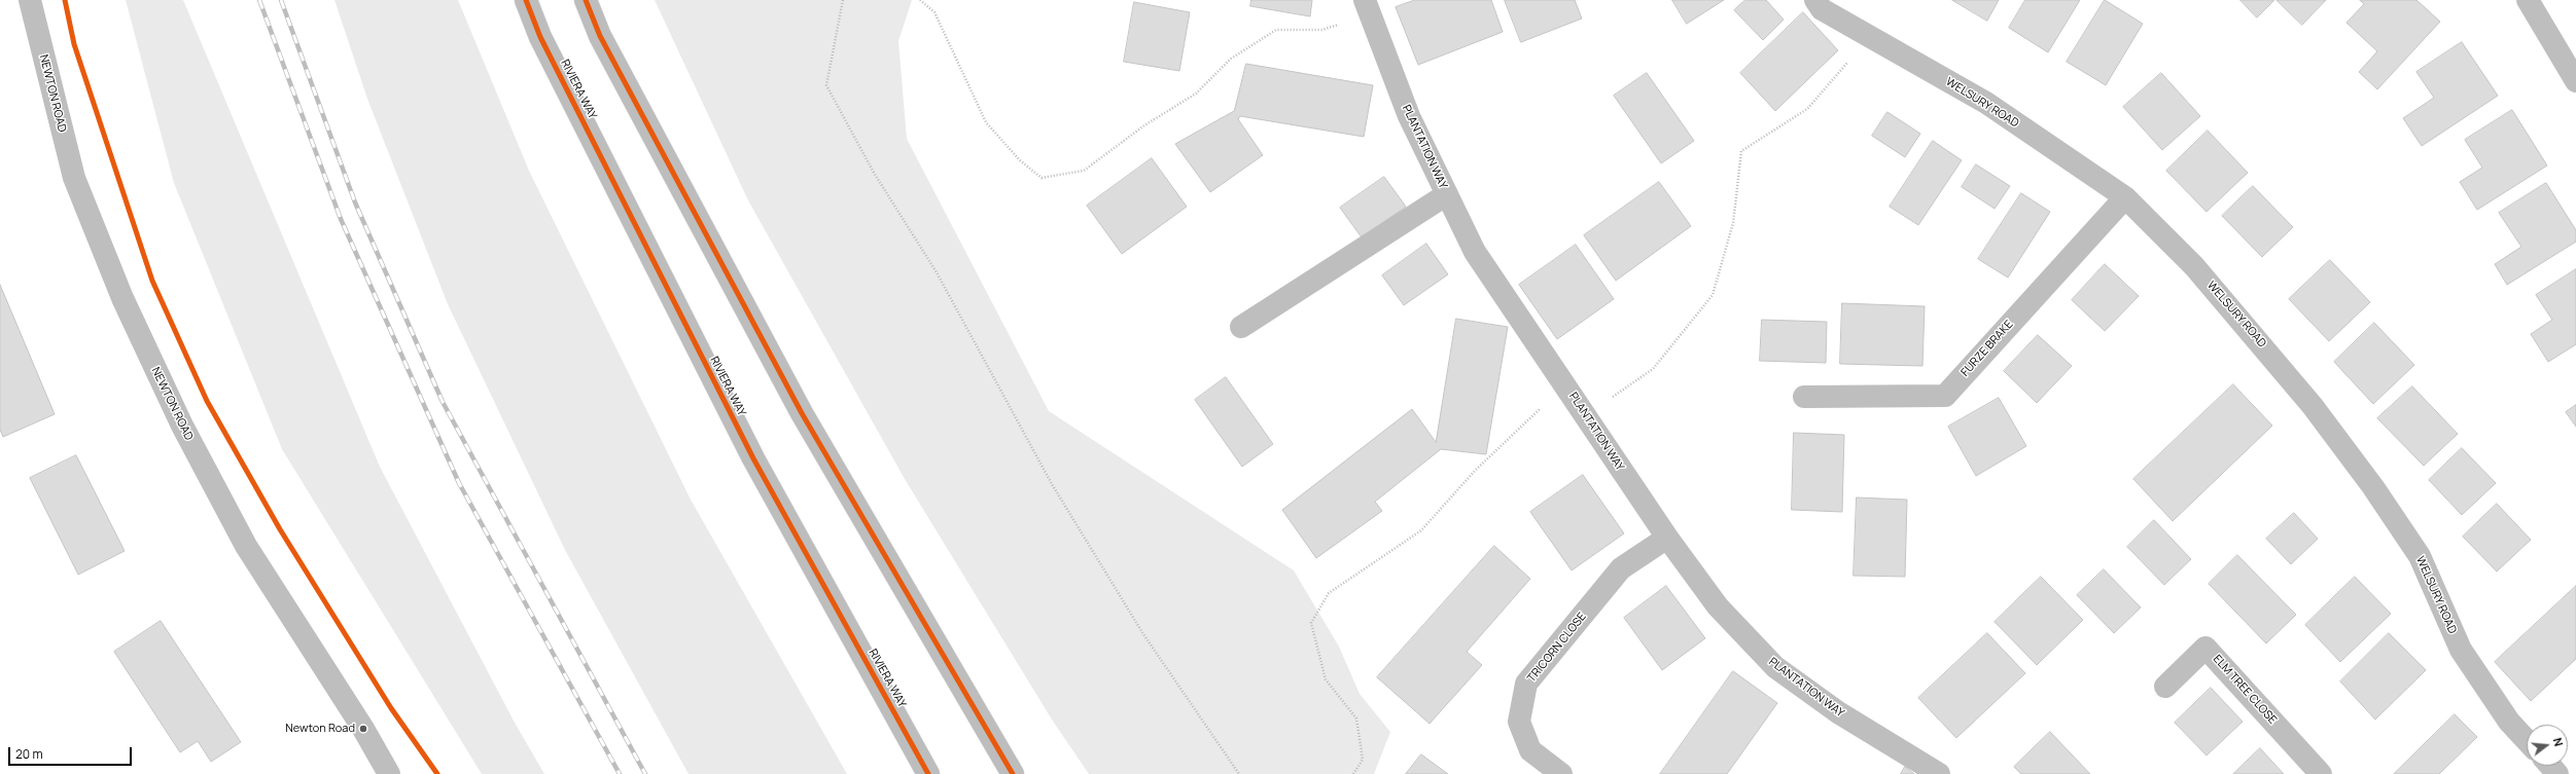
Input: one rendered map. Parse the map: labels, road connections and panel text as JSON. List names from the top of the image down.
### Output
{
  "streets": {
    "main road": ["RIVIERA WAY"],
    "street": [
      "NEWTON ROAD",
      "WELSURY ROAD",
      "PLANTATION WAY",
      "FURZE BRAKE",
      "TRICORN CLOSE",
      "ELM TREE CLOSE"
    ]
  },
  "crossings": [
    ["WELSURY ROAD", "FURZE BRAKE"],
    ["PLANTATION WAY", "TRICORN CLOSE"]
  ],
  "places": ["Newton Road"],
  "scale_bar": "20 m",
  "north": "right"
}
